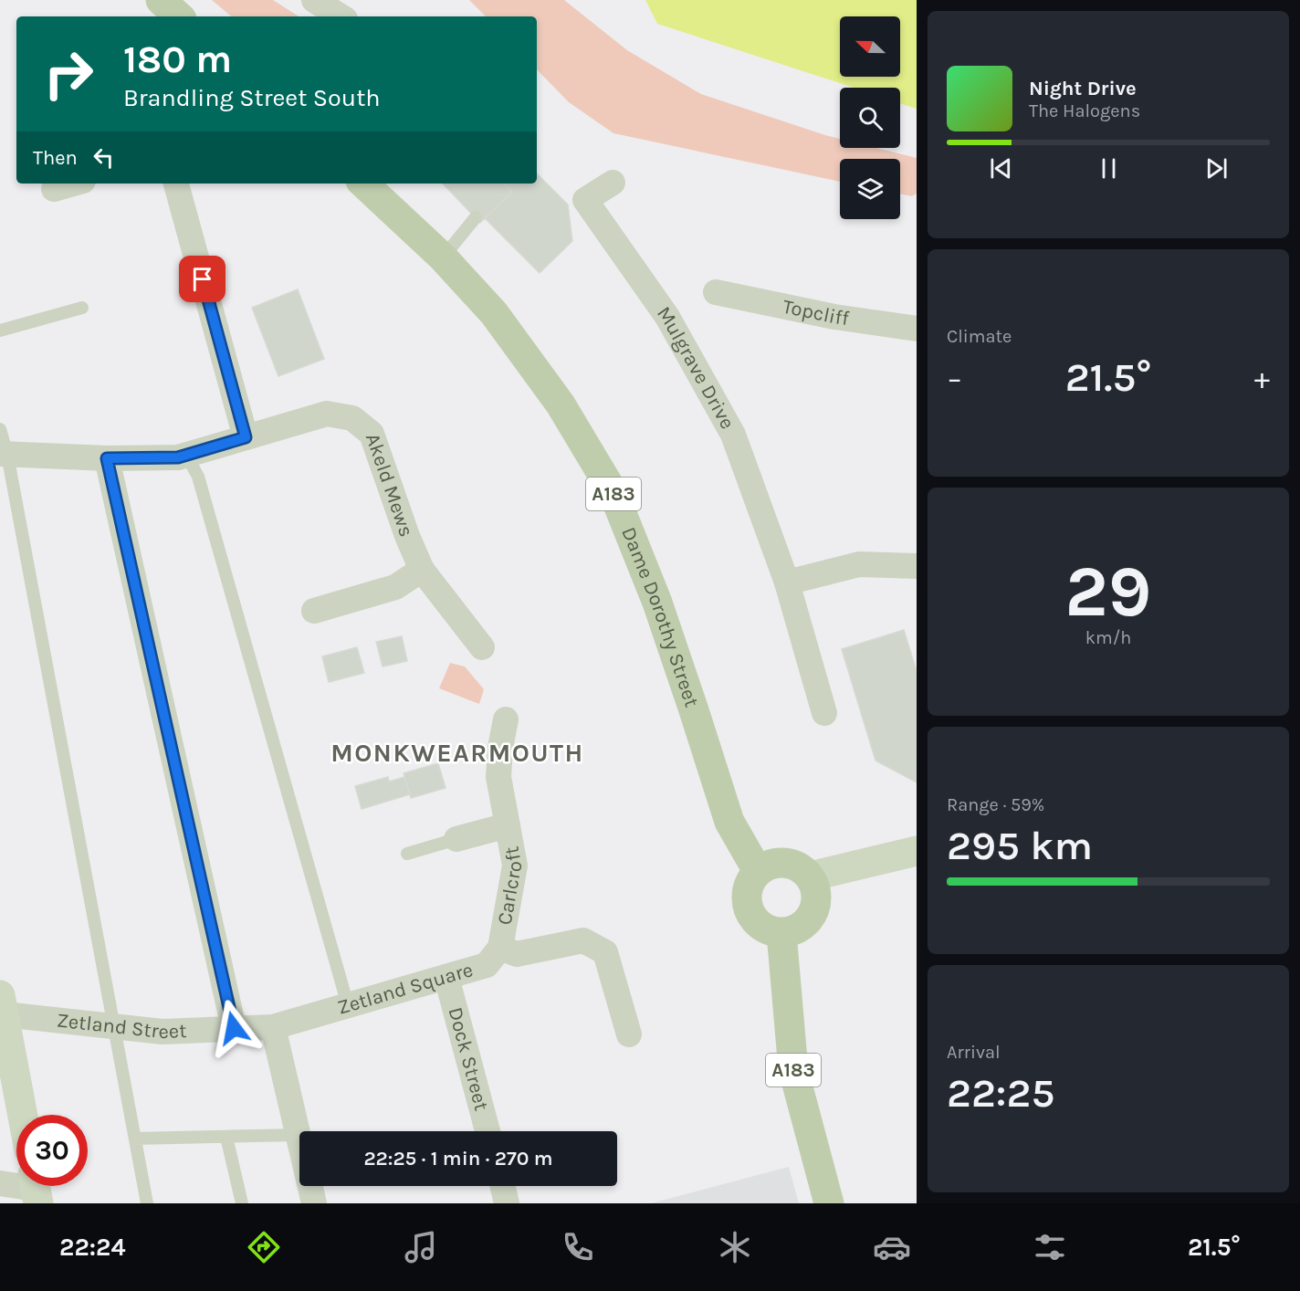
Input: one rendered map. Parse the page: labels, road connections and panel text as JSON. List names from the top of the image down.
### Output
{
  "streets": {
    "main road": ["A183", "Dame Dorothy Street"],
    "street": [
      "Topcliff",
      "Mulgrave Drive",
      "Akeld Mews",
      "Carlcroft",
      "Zetland Square",
      "Zetland Street",
      "Dock Street"
    ]
  },
  "crossings": [
    ["A183", "Dame Dorothy Street"],
    ["Carlcroft", "Zetland Square"],
    ["Zetland Square", "Zetland Street"],
    ["Zetland Square", "Dock Street"]
  ],
  "districts": ["MONKWEARMOUTH"],
  "north": "left",
  "page": {
    "turn": ["180 m", "Brandling Street South"],
    "song": ["Night Drive", "The Halogens"],
    "then": "Then",
    "tile": [
      "Climate",
      ["29", "km/h"],
      ["Range · 59%", "295 km"],
      ["Arrival", "22:25"]
    ],
    "heat": ["−", "21.5°", "+"],
    "limit": "30",
    "trip": "22:25 · 1 min · 270 m",
    "tabs": ["22:24", "21.5°"]
  }
}
